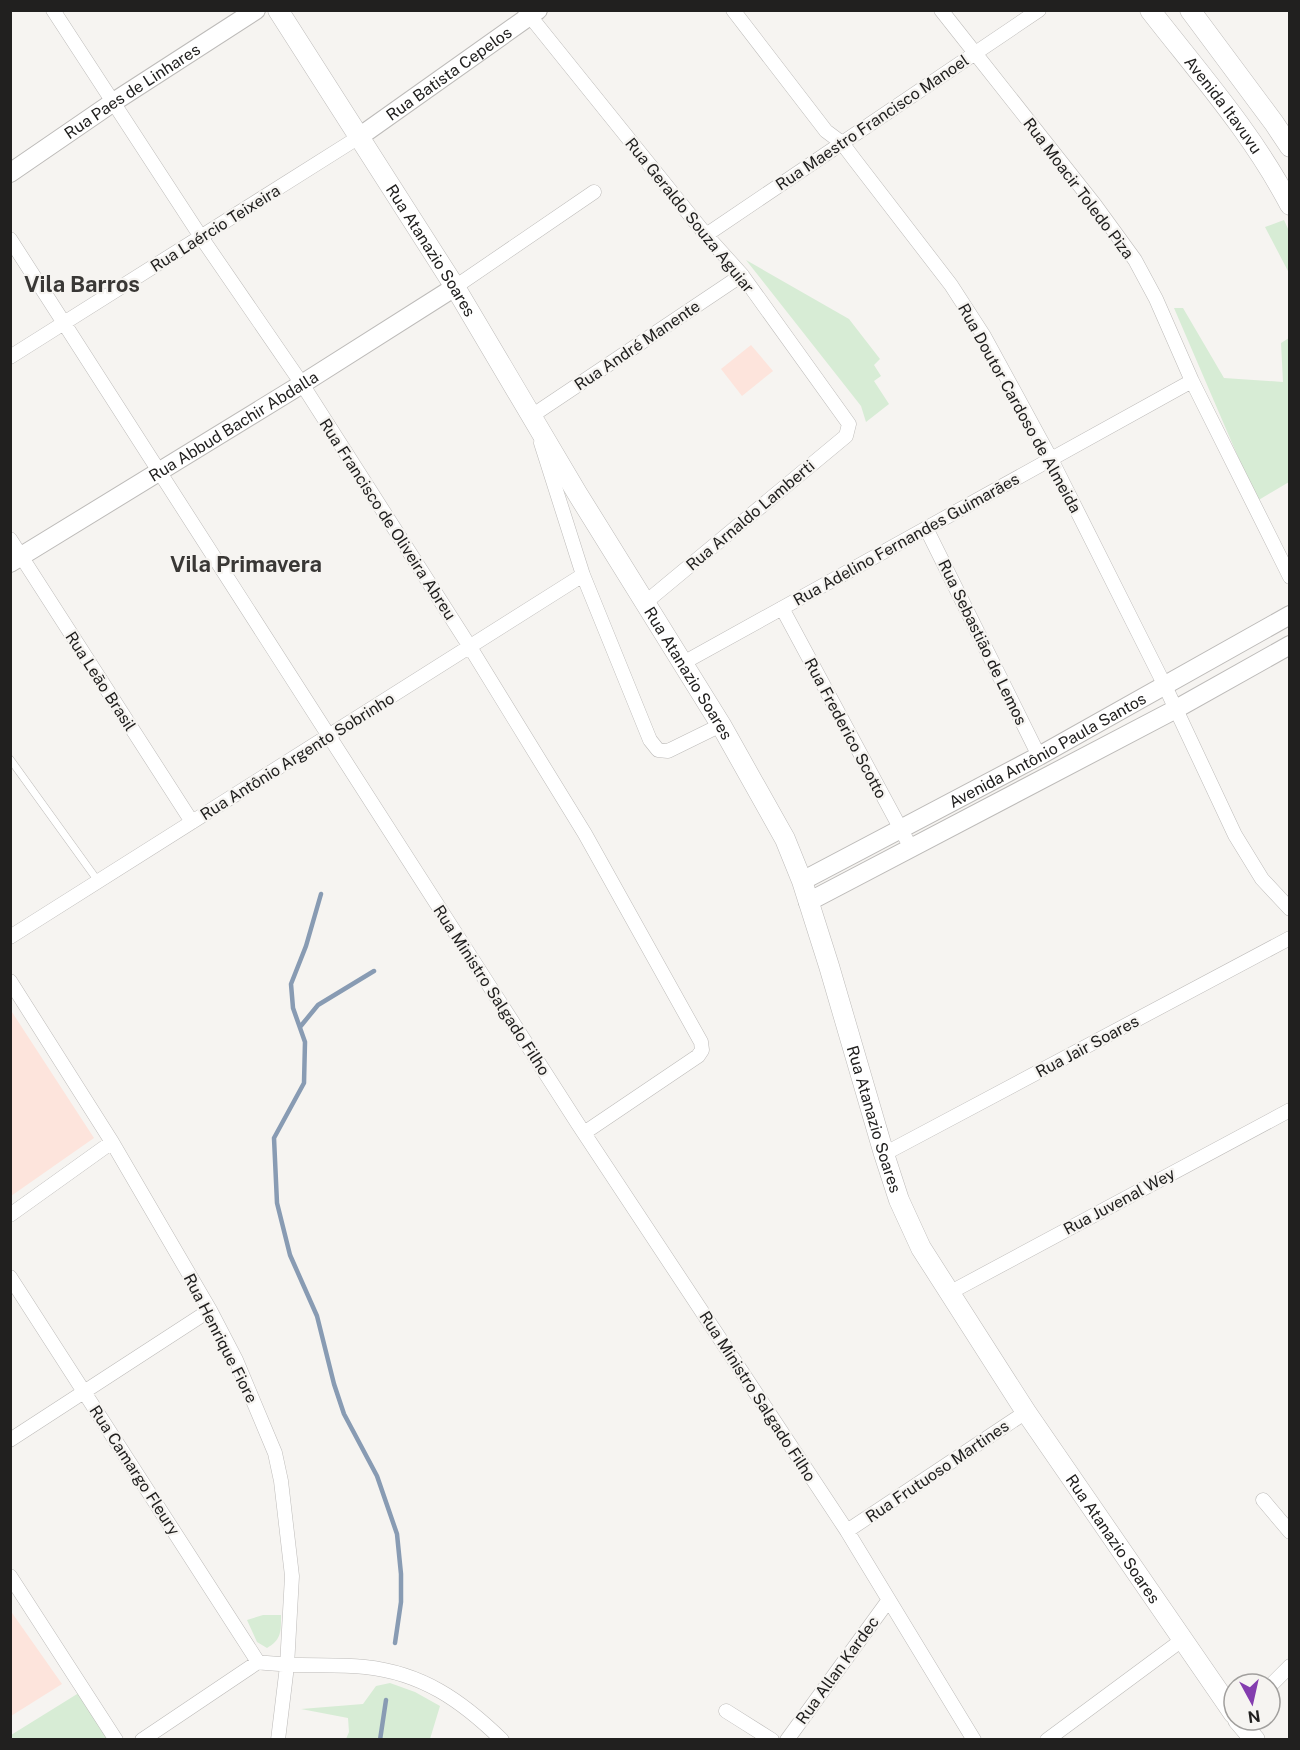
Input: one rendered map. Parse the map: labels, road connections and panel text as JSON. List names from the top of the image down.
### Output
{
  "streets": {
    "main road": ["Avenida Itavuvu", "Rua Atanazio Soares"],
    "street": [
      "Rua Batista Cepelos",
      "Rua Paes de Linhares",
      "Rua Maestro Francisco Manoel",
      "Rua Moacir Toledo Piza",
      "Rua Geraldo Souza Aguiar",
      "Rua Laércio Teixeira",
      "Rua André Manente",
      "Rua Doutor Cardoso de Almeida",
      "Rua Abbud Bachir Abdalla",
      "Rua Arnaldo Lamberti",
      "Rua Francisco de Oliveira Abreu",
      "Rua Adelino Fernandes Guimarães",
      "Rua Sebastião de Lemos",
      "Rua Leão Brasil",
      "Rua Frederico Scotto",
      "Avenida Antônio Paula Santos",
      "Rua Antônio Argento Sobrinho",
      "Rua Ministro Salgado Filho",
      "Rua Jair Soares",
      "Rua Juvenal Wey",
      "Rua Henrique Fiore",
      "Rua Camargo Fleury",
      "Rua Frutuoso Martines",
      "Rua Allan Kardec"
    ]
  },
  "crossings": [
    ["Rua Batista Cepelos", "Rua Geraldo Souza Aguiar"],
    ["Rua Batista Cepelos", "Rua Laércio Teixeira"],
    ["Rua Batista Cepelos", "Rua Atanazio Soares"],
    ["Rua Paes de Linhares", "Rua Francisco de Oliveira Abreu"],
    ["Rua Maestro Francisco Manoel", "Rua Moacir Toledo Piza"],
    ["Rua Maestro Francisco Manoel", "Rua Geraldo Souza Aguiar"],
    ["Rua Maestro Francisco Manoel", "Rua Doutor Cardoso de Almeida"],
    ["Rua Moacir Toledo Piza", "Rua Adelino Fernandes Guimarães"],
    ["Rua Geraldo Souza Aguiar", "Rua André Manente"],
    ["Rua Geraldo Souza Aguiar", "Rua Arnaldo Lamberti"],
    ["Rua Laércio Teixeira", "Rua Atanazio Soares"],
    ["Rua Laércio Teixeira", "Rua Francisco de Oliveira Abreu"],
    ["Rua Laércio Teixeira", "Rua Ministro Salgado Filho"],
    ["Rua Atanazio Soares", "Rua André Manente"],
    ["Rua Atanazio Soares", "Rua Abbud Bachir Abdalla"],
    ["Rua Atanazio Soares", "Rua Arnaldo Lamberti"],
    ["Rua Atanazio Soares", "Rua Adelino Fernandes Guimarães"],
    ["Rua Atanazio Soares", "Avenida Antônio Paula Santos"],
    ["Rua Atanazio Soares", "Rua Jair Soares"],
    ["Rua Atanazio Soares", "Rua Juvenal Wey"],
    ["Rua Atanazio Soares", "Rua Frutuoso Martines"],
    ["Rua Doutor Cardoso de Almeida", "Rua Adelino Fernandes Guimarães"],
    ["Rua Doutor Cardoso de Almeida", "Avenida Antônio Paula Santos"],
    ["Rua Abbud Bachir Abdalla", "Rua Francisco de Oliveira Abreu"],
    ["Rua Abbud Bachir Abdalla", "Rua Leão Brasil"],
    ["Rua Abbud Bachir Abdalla", "Rua Ministro Salgado Filho"],
    ["Rua Francisco de Oliveira Abreu", "Rua Antônio Argento Sobrinho"],
    ["Rua Francisco de Oliveira Abreu", "Rua Ministro Salgado Filho"],
    ["Rua Adelino Fernandes Guimarães", "Rua Sebastião de Lemos"],
    ["Rua Adelino Fernandes Guimarães", "Rua Frederico Scotto"],
    ["Rua Sebastião de Lemos", "Avenida Antônio Paula Santos"],
    ["Rua Leão Brasil", "Rua Antônio Argento Sobrinho"],
    ["Rua Frederico Scotto", "Avenida Antônio Paula Santos"],
    ["Rua Antônio Argento Sobrinho", "Rua Ministro Salgado Filho"],
    ["Rua Ministro Salgado Filho", "Rua Frutuoso Martines"],
    ["Rua Ministro Salgado Filho", "Rua Allan Kardec"]
  ],
  "districts": ["Vila Barros", "Vila Primavera"],
  "north": "bottom"
}
